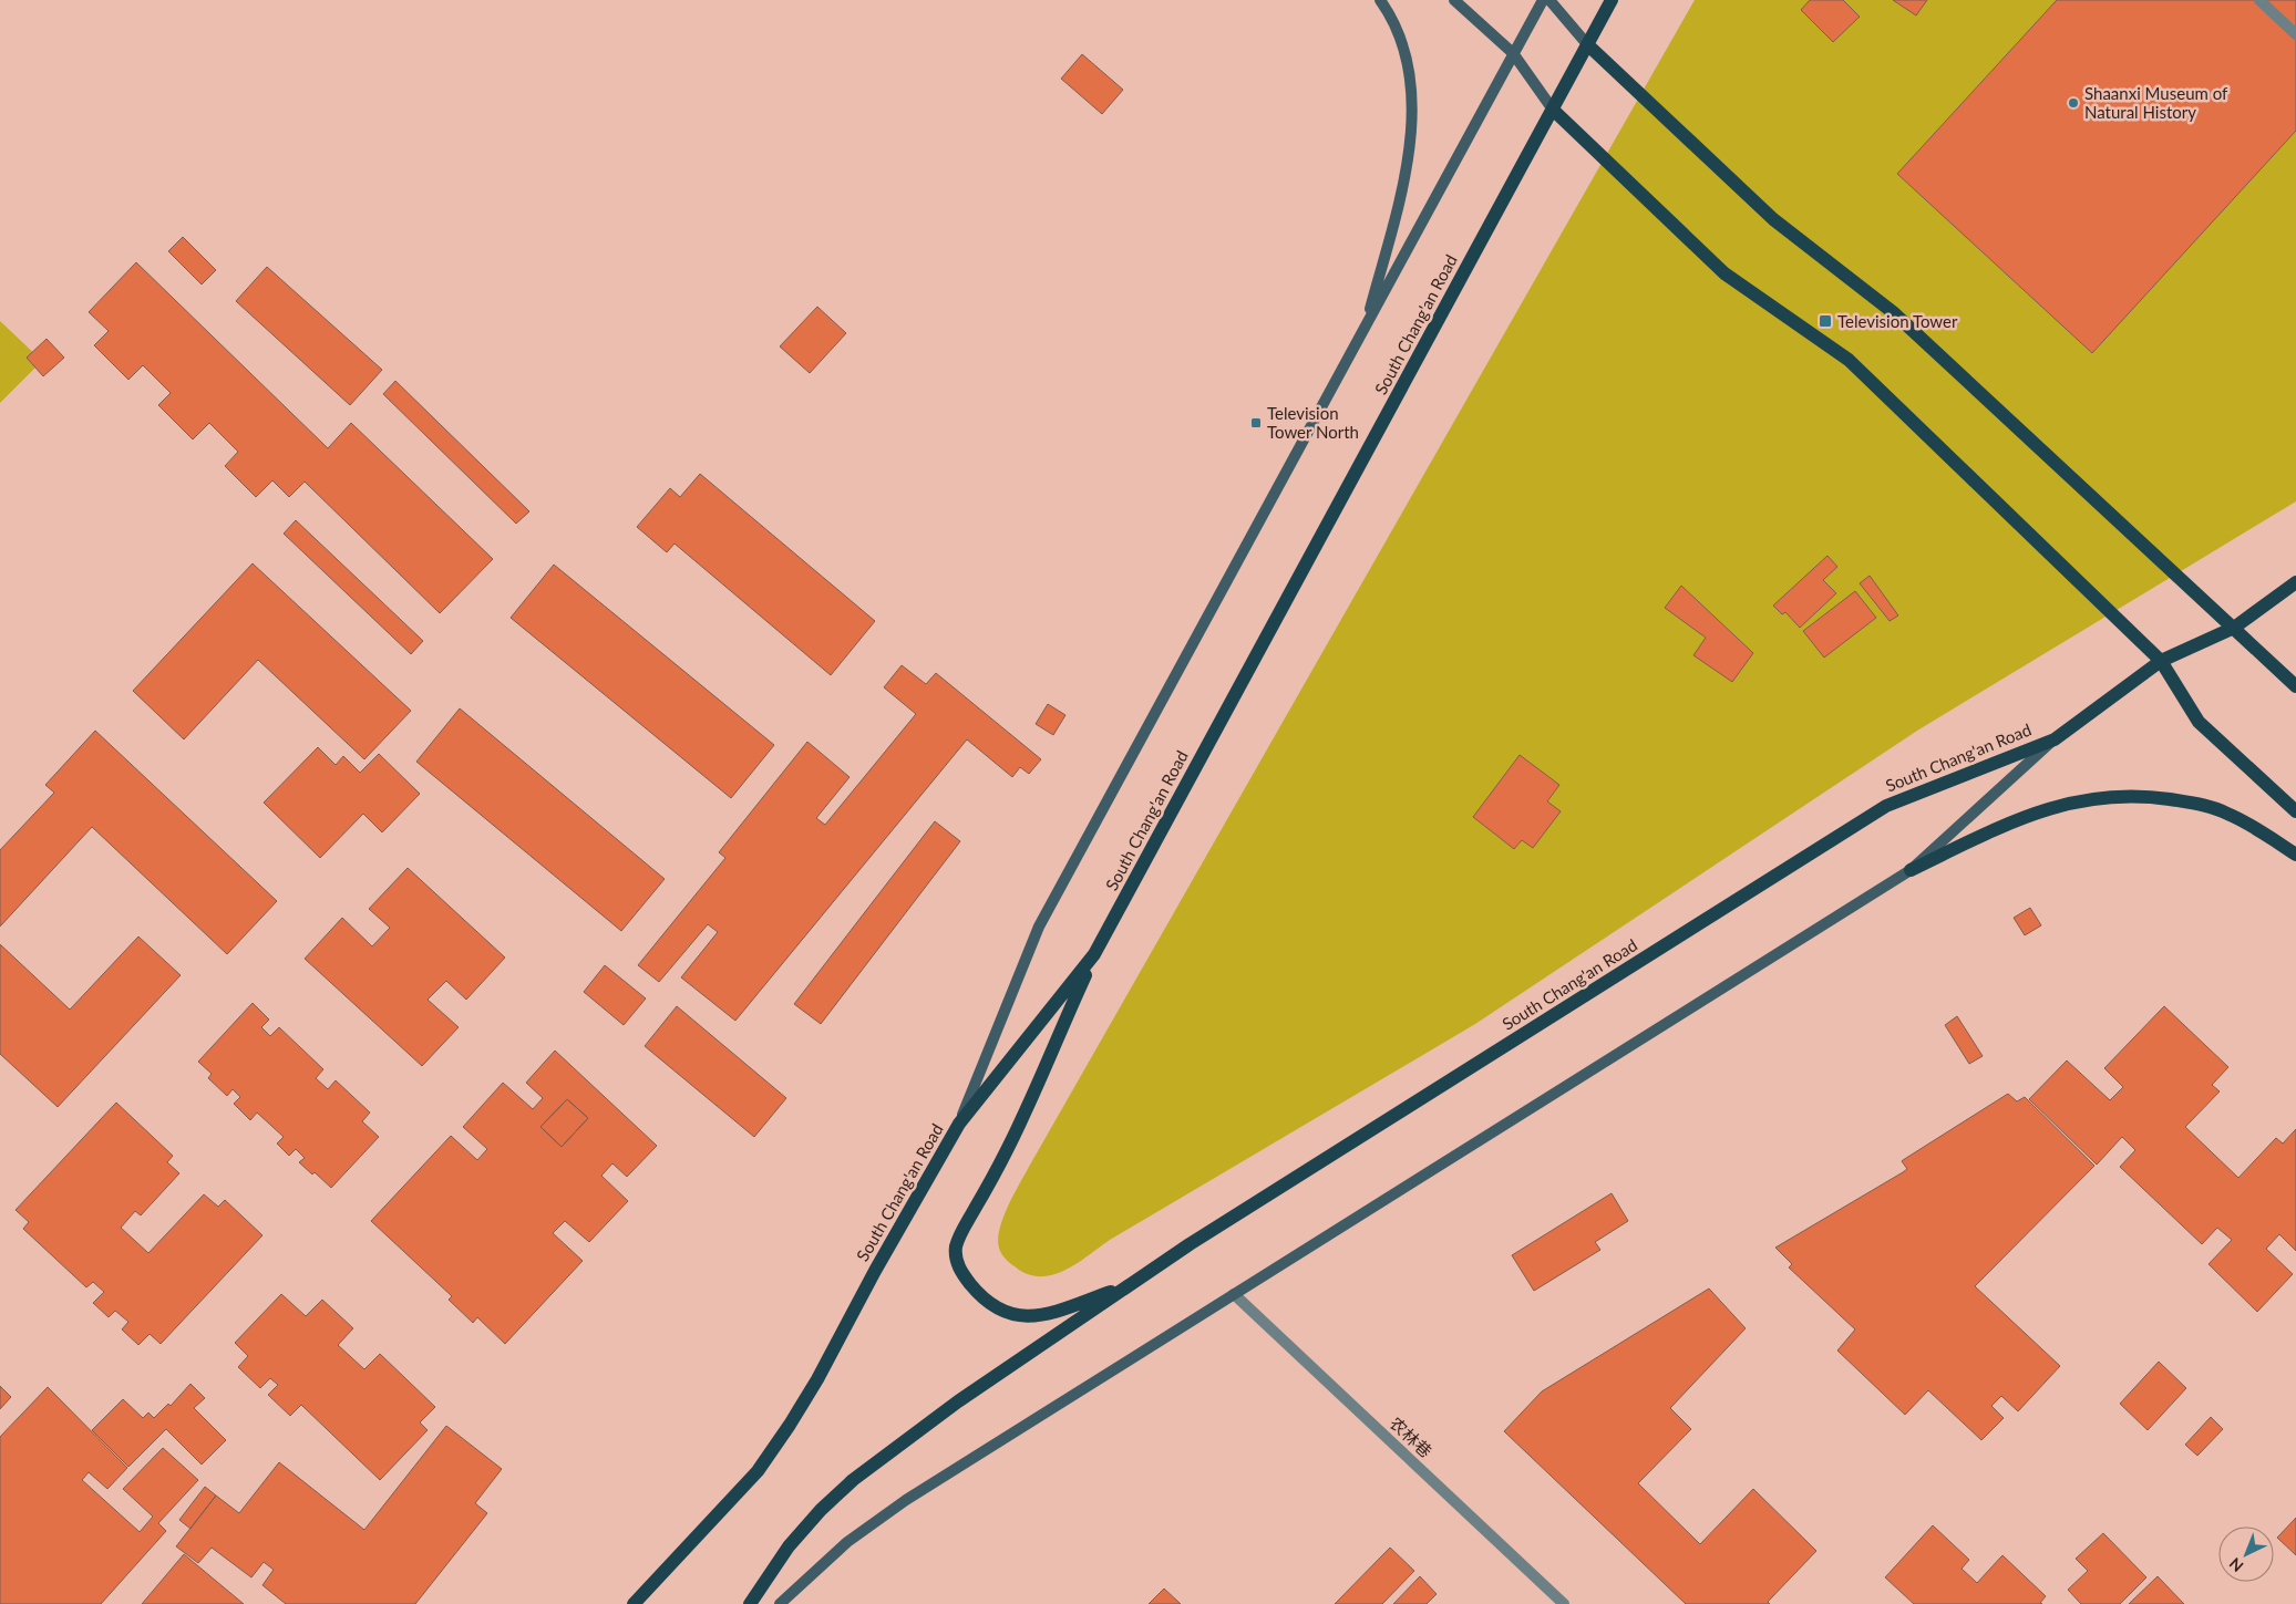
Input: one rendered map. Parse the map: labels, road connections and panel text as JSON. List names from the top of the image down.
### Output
{
  "streets": {
    "main road": ["South Chang'an Road"],
    "street": ["农林巷"]
  },
  "places": {
    "other": ["Shaanxi Museum of Natural History"],
    "transit": ["Television Tower", "Television Tower North"]
  },
  "north": "bottom left"
}
